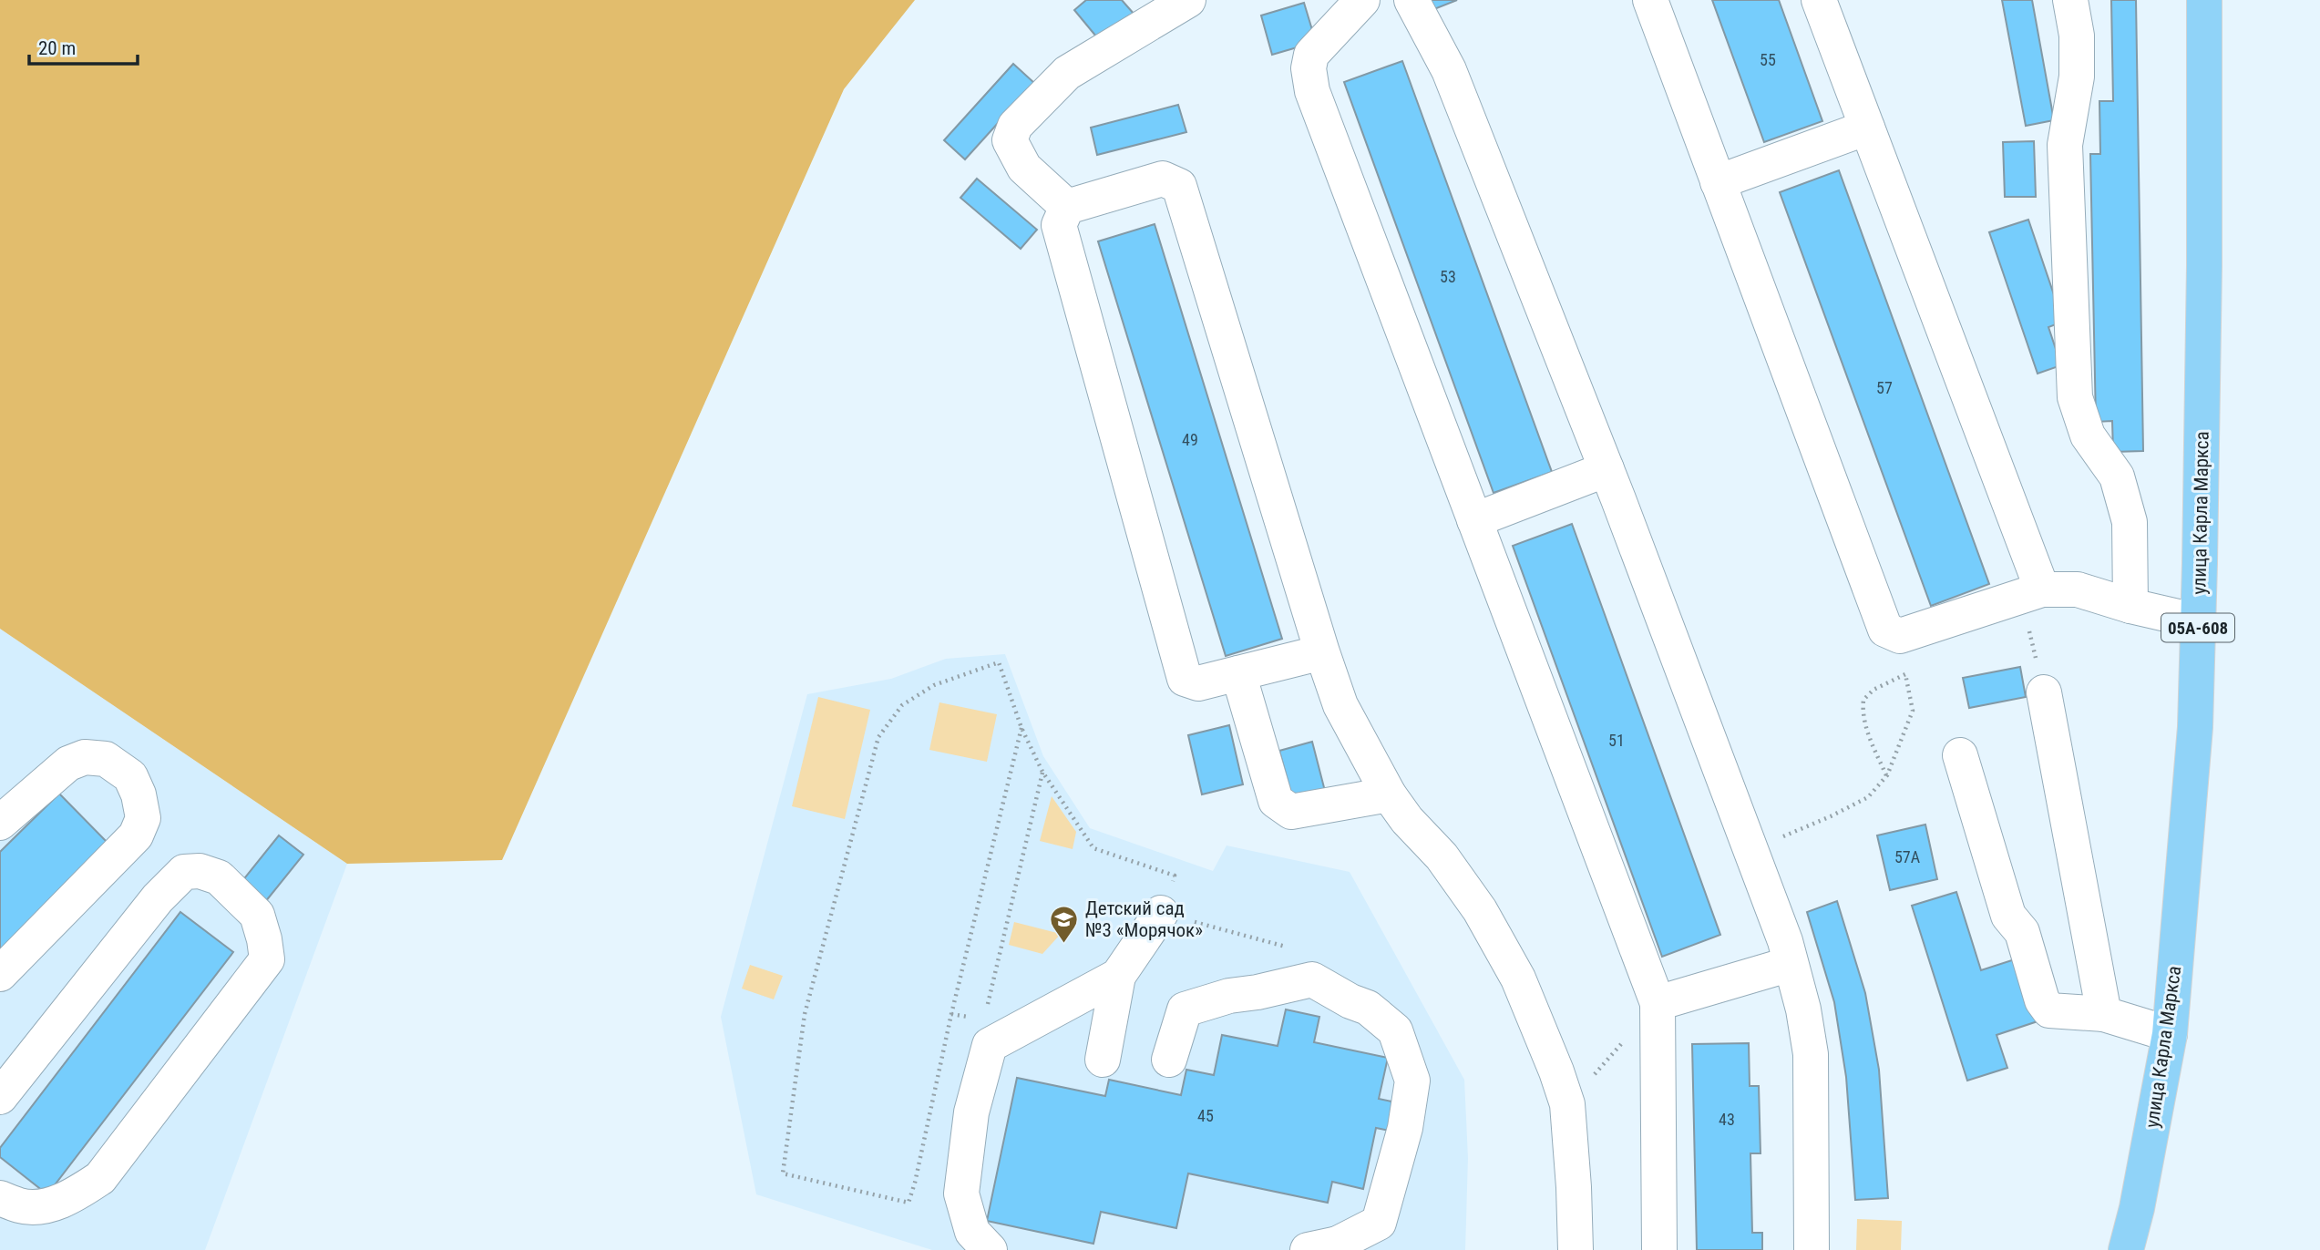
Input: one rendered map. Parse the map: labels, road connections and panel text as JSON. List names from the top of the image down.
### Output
{
  "streets": {
    "highway": ["улица Карла Маркса", "05А-608"]
  },
  "places": {
    "school or university": ["Детский сад №3 «Морячок»"]
  },
  "house_numbers": [
    "55",
    "53",
    "57",
    "49",
    "51",
    "57А",
    "45",
    "43"
  ],
  "scale_bar": "20 m"
}
